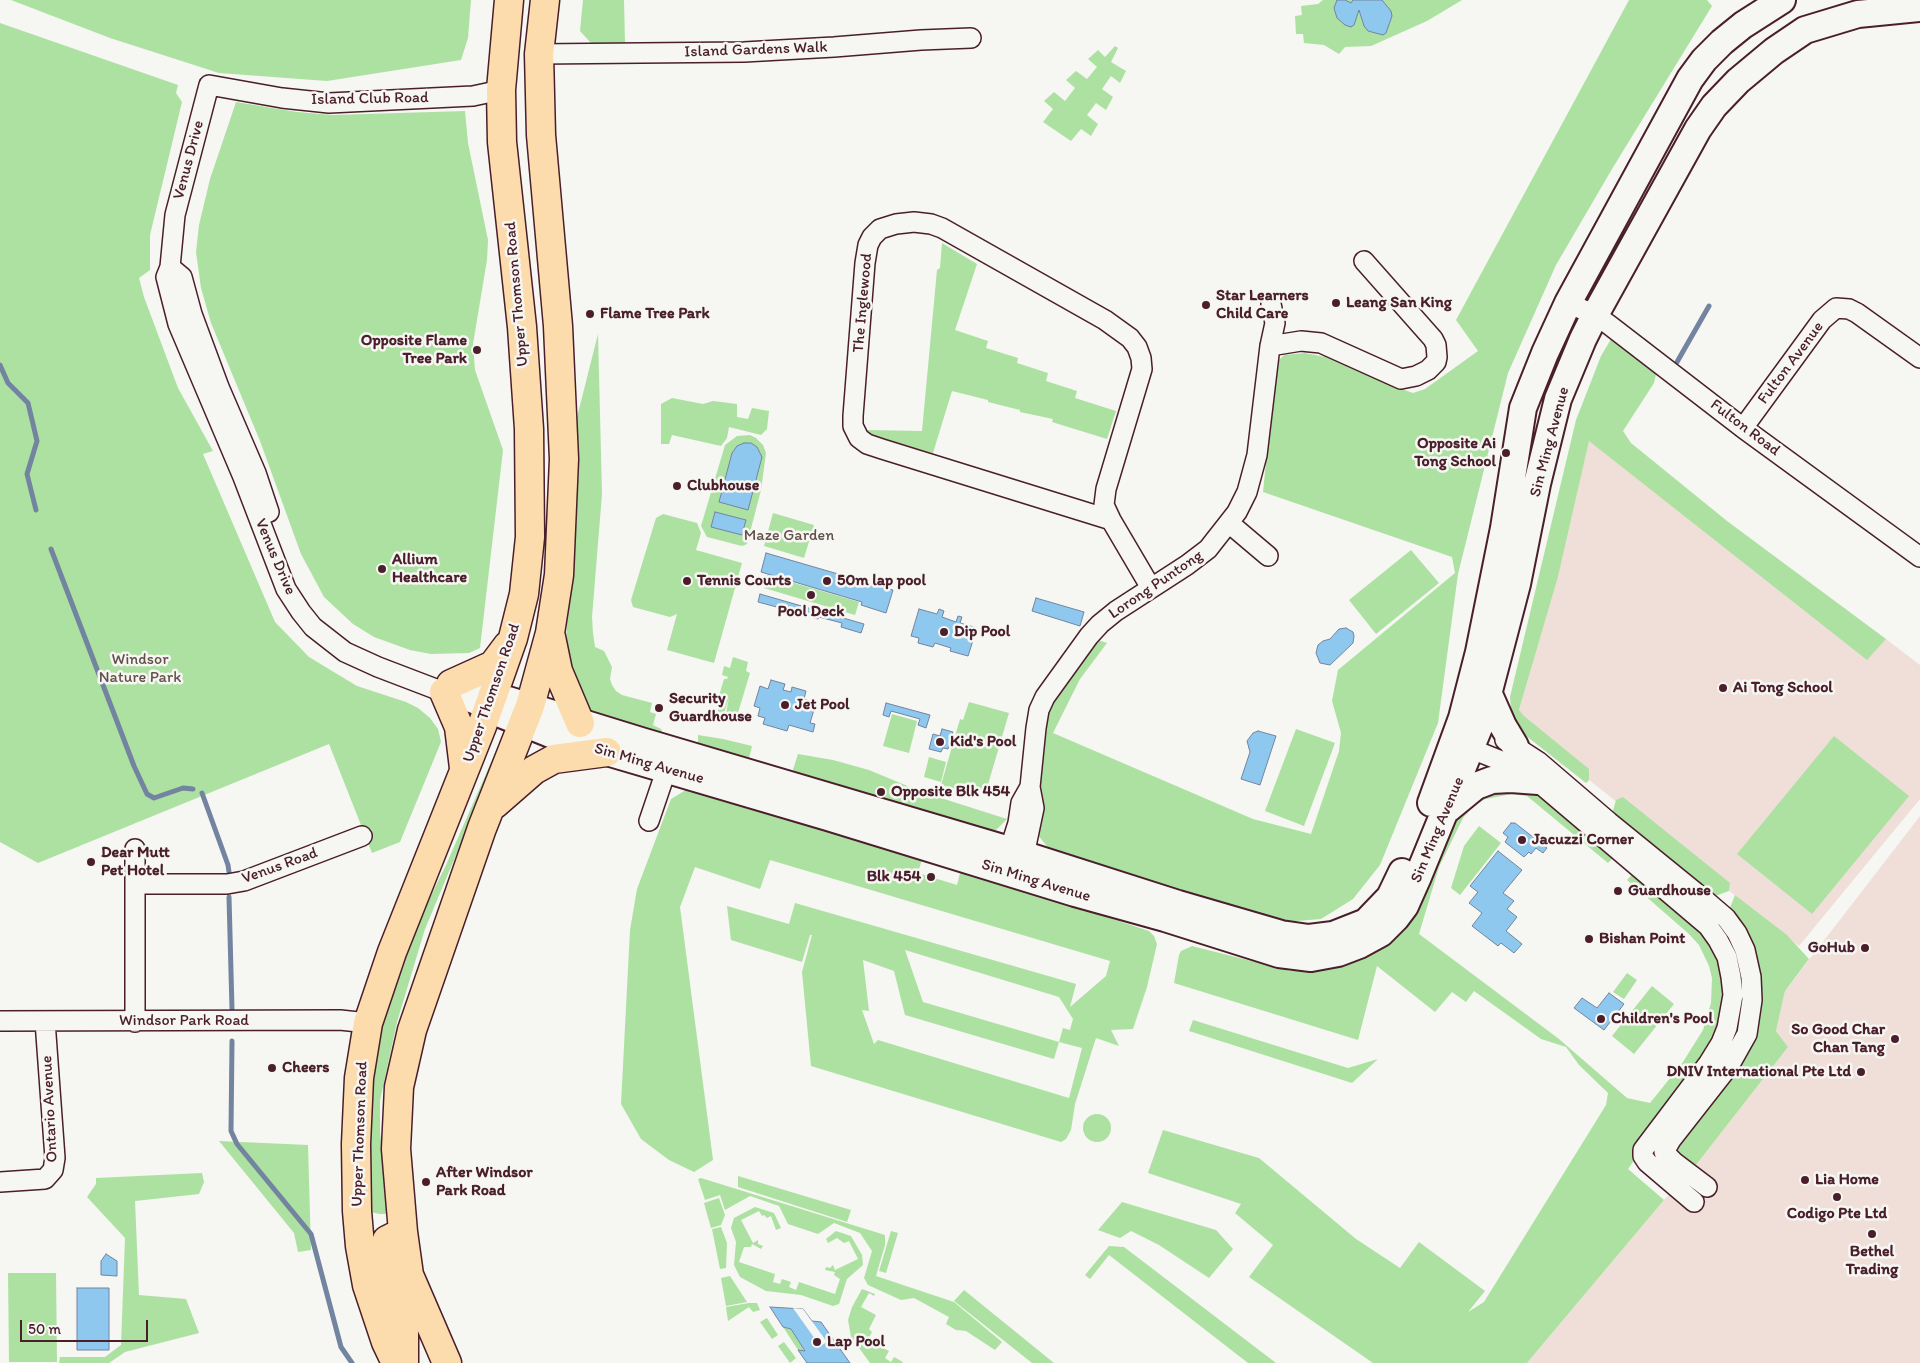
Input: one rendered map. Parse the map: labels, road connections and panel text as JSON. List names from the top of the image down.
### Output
{
  "streets": {
    "main road": ["Venus Drive", "Upper Thomson Road", "Sin Ming Avenue"],
    "street": [
      "Island Gardens Walk",
      "Island Club Road",
      "The Inglewood",
      "Fulton Avenue",
      "Fulton Road",
      "Lorong Puntong",
      "Venus Road",
      "Windsor Park Road",
      "Ontario Avenue"
    ]
  },
  "crossings": [
    ["Island Club Road", "Venus Drive"],
    ["Island Club Road", "Upper Thomson Road"],
    ["Venus Drive", "Upper Thomson Road"],
    ["Venus Drive", "Sin Ming Avenue"],
    ["Upper Thomson Road", "Windsor Park Road"],
    ["The Inglewood", "Lorong Puntong"],
    ["Fulton Avenue", "Fulton Road"],
    ["Fulton Road", "Sin Ming Avenue"],
    ["Sin Ming Avenue", "Lorong Puntong"],
    ["Windsor Park Road", "Ontario Avenue"]
  ],
  "parks": ["Maze Garden", "Windsor Nature Park"],
  "places": [
    "Leang San King",
    "Star Learners Child Care",
    "Flame Tree Park",
    "Opposite Flame Tree Park",
    "Opposite Ai Tong School",
    "Clubhouse",
    "Allium Healthcare",
    "Tennis Courts",
    "50m lap pool",
    "Pool Deck",
    "Dip Pool",
    "Ai Tong School",
    "Jet Pool",
    "Security Guardhouse",
    "Kid's Pool",
    "Opposite Blk 454",
    "Jacuzzi Corner",
    "Dear Mutt Pet Hotel",
    "Blk 454",
    "Guardhouse",
    "Bishan Point",
    "GoHub",
    "Children's Pool",
    "So Good Char Chan Tang",
    "Cheers",
    "DNIV International Pte Ltd",
    "Lia Home",
    "After Windsor Park Road",
    "Codigo Pte Ltd",
    "Bethel Trading",
    "Lap Pool"
  ],
  "scale_bar": "50 m"
}
